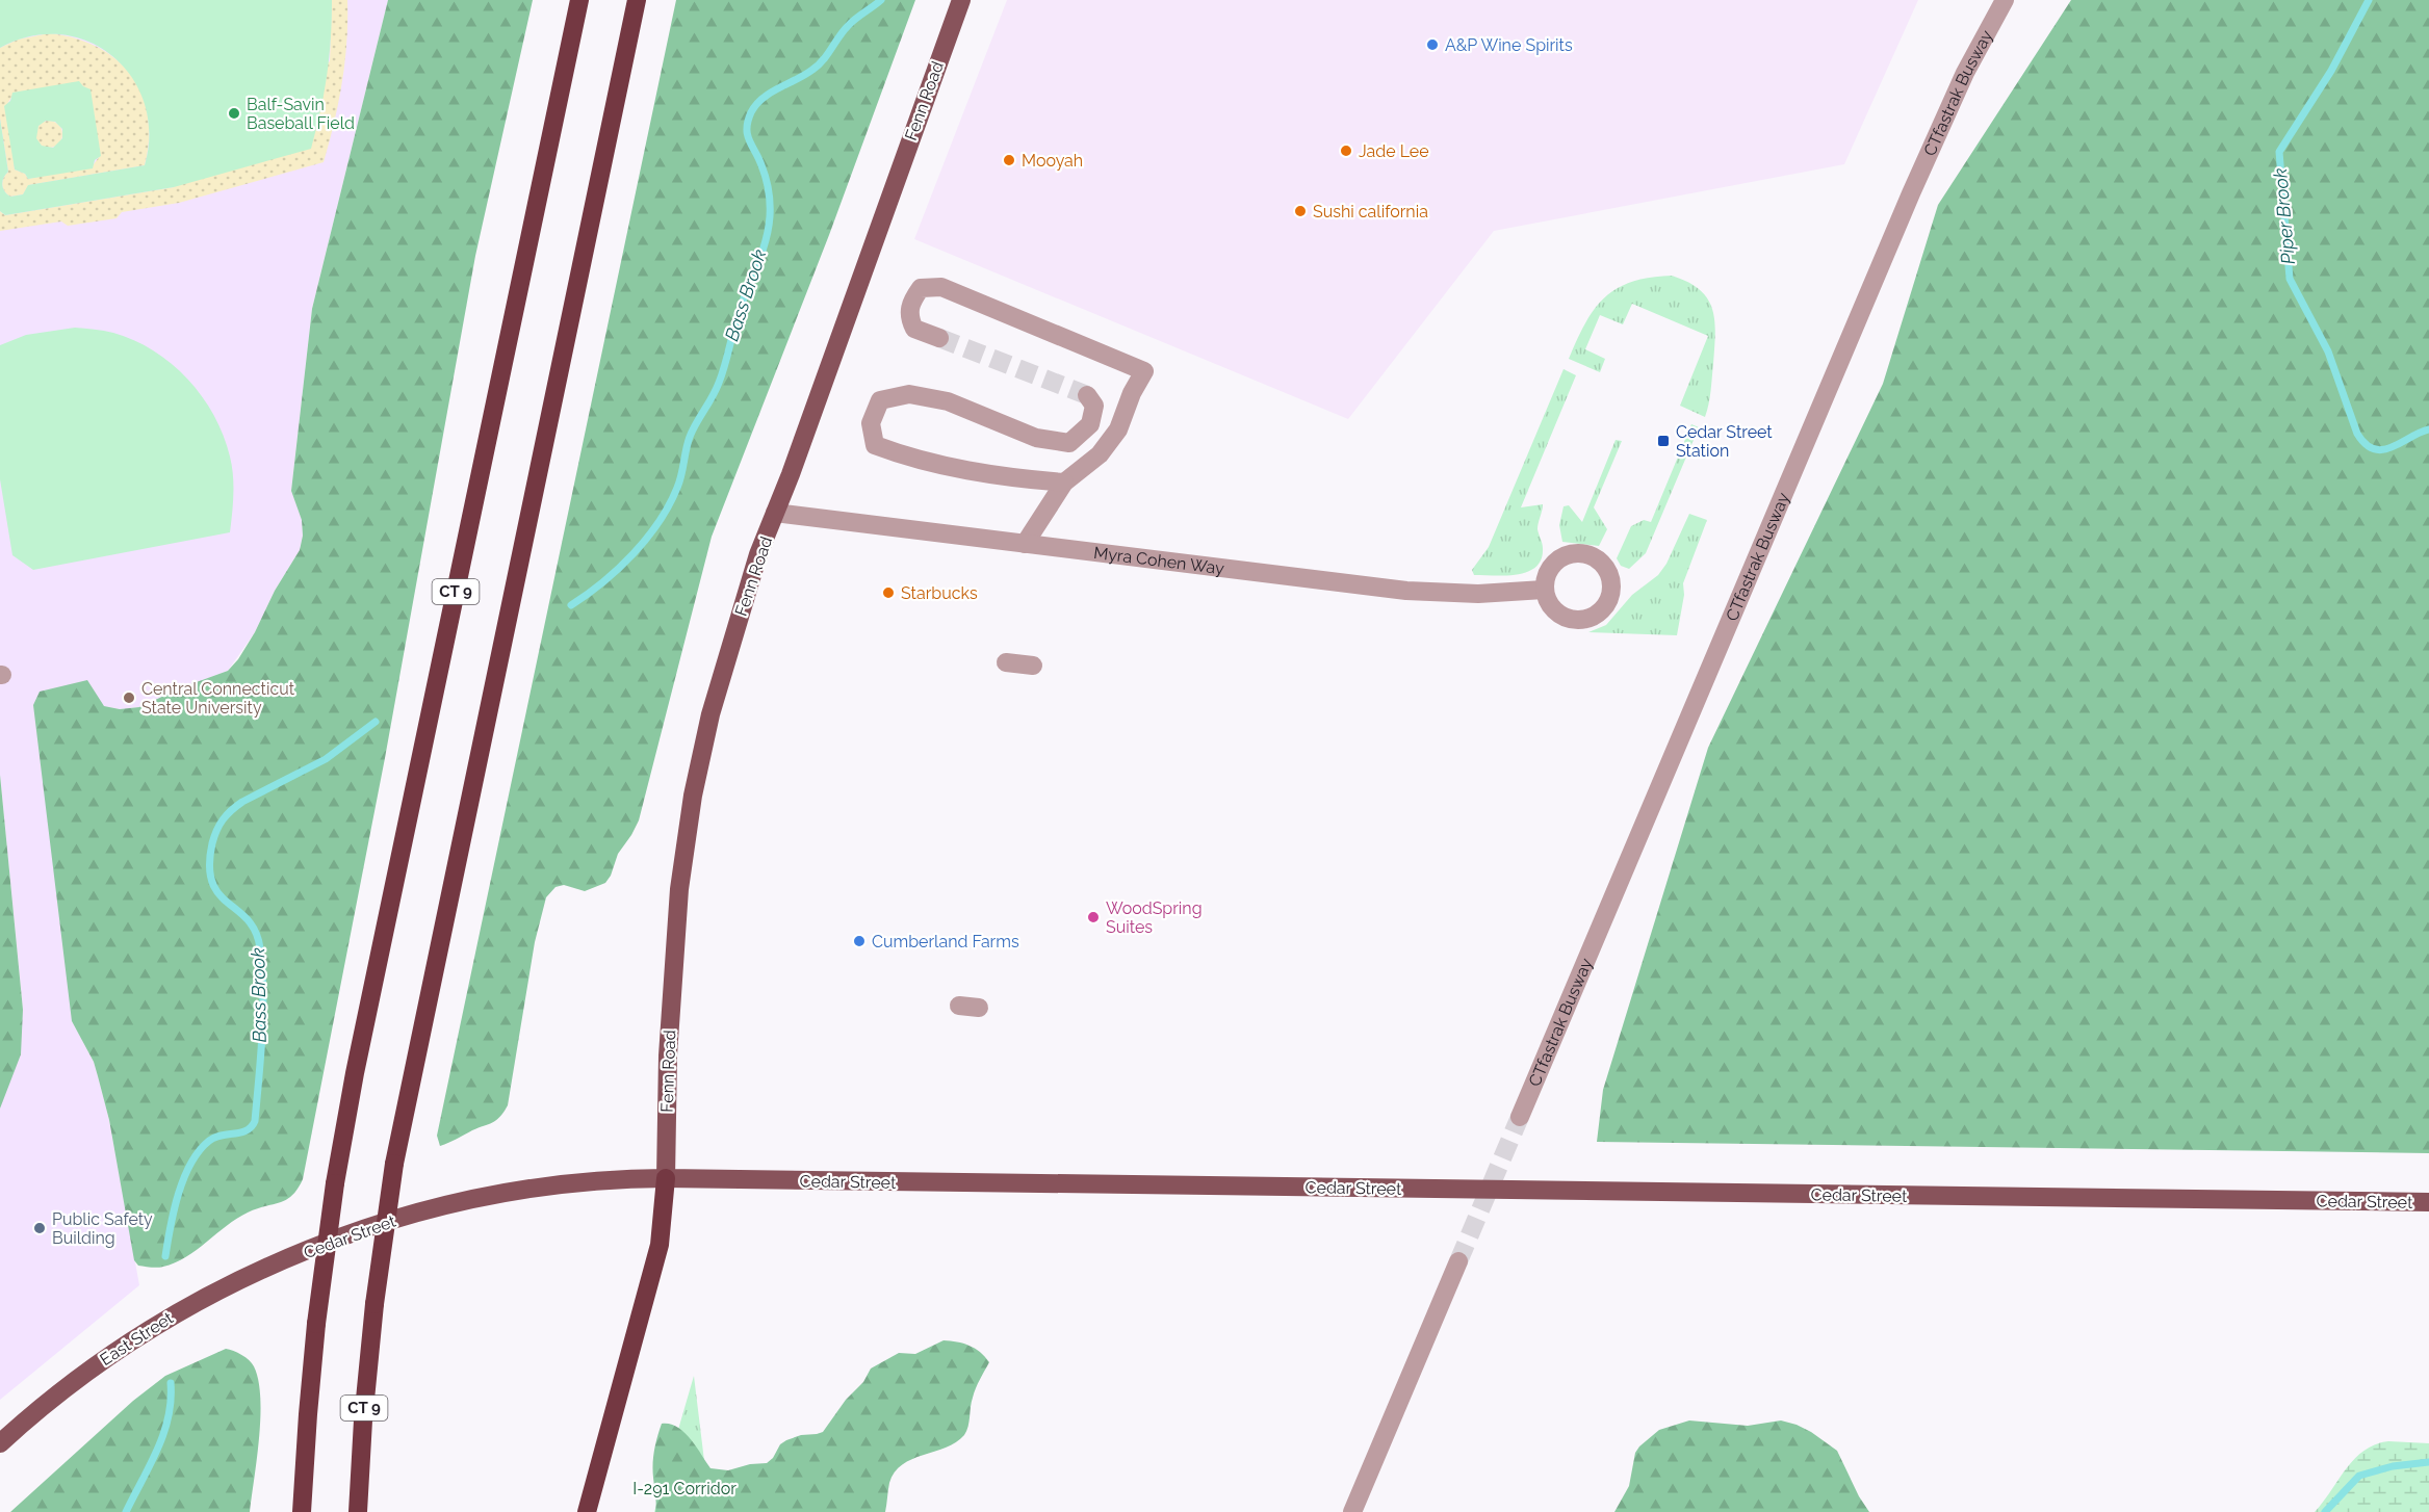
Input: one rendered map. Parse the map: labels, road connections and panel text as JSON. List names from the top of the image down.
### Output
{
  "streets": {
    "highway": ["CT 9"],
    "main road": ["Fenn Road", "Cedar Street", "East Street"],
    "street": ["CTfastrak Busway", "Myra Cohen Way"]
  },
  "crossings": [
    ["Fenn Road", "Myra Cohen Way"],
    ["Fenn Road", "Cedar Street"],
    ["Cedar Street", "East Street"]
  ],
  "water": ["Piper Brook", "Bass Brook"],
  "parks": ["I-291 Corridor"],
  "places": {
    "other": [
      "A&P Wine Spirits",
      "Balf-Savin Baseball Field",
      "Jade Lee",
      "Mooyah",
      "Sushi california",
      "Starbucks",
      "Central Connecticut State University",
      "WoodSpring Suites",
      "Cumberland Farms",
      "Public Safety Building"
    ],
    "transit": ["Cedar Street Station"]
  }
}
